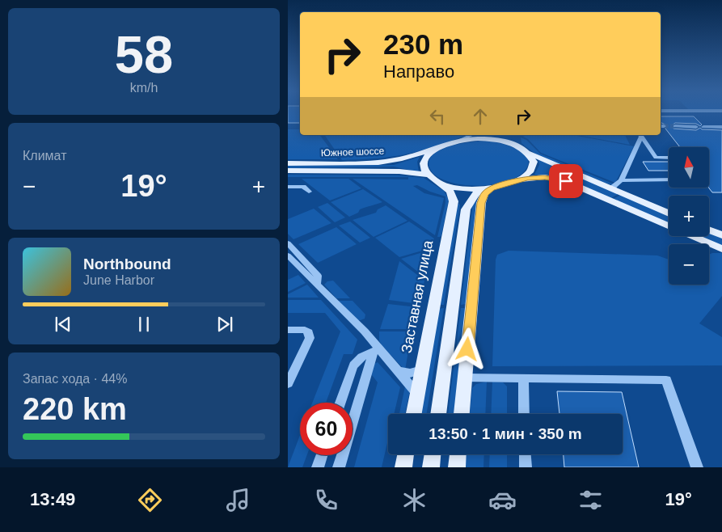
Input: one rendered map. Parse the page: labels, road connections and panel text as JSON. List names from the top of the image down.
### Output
{
  "streets": {
    "main road": ["Южное шоссе", "Заставная улица"]
  },
  "north": "top",
  "page": {
    "tile": [
      ["58", "km/h"],
      "Климат",
      ["Запас хода · 44%", "220 km"]
    ],
    "turn": ["230 m", "Направо"],
    "map_buttons": ["+", "−"],
    "heat": ["−", "19°", "+"],
    "song": ["Northbound", "June Harbor"],
    "limit": "60",
    "trip": "13:50 · 1 мин · 350 m",
    "tabs": ["13:49", "19°"]
  }
}
